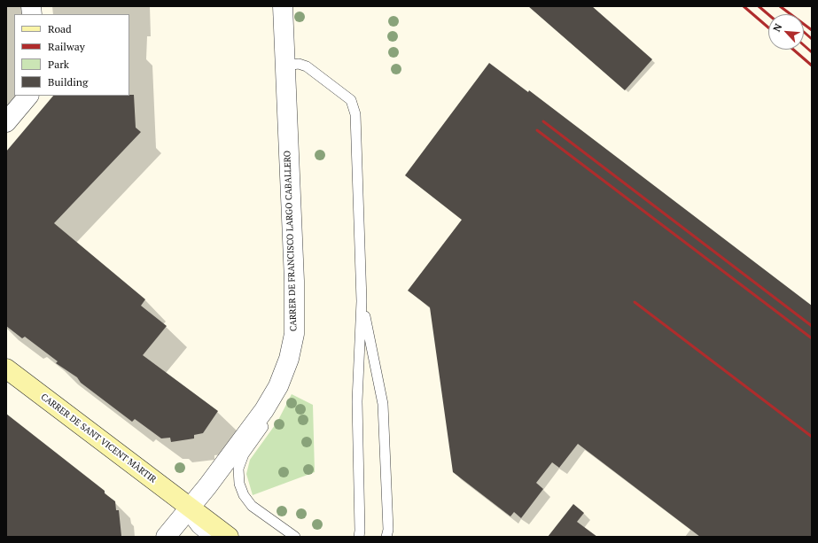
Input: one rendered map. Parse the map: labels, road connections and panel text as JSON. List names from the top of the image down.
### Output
{
  "streets": {
    "main road": ["CARRER DE SANT VICENT MÀRTIR"],
    "street": ["CARRER DE FRANCISCO LARGO CABALLERO"]
  },
  "crossings": [
    ["CARRER DE FRANCISCO LARGO CABALLERO", "CARRER DE SANT VICENT MÀRTIR"]
  ],
  "legend": [
    "Road",
    "Railway",
    "Park",
    "Building"
  ],
  "north": "top left"
}
